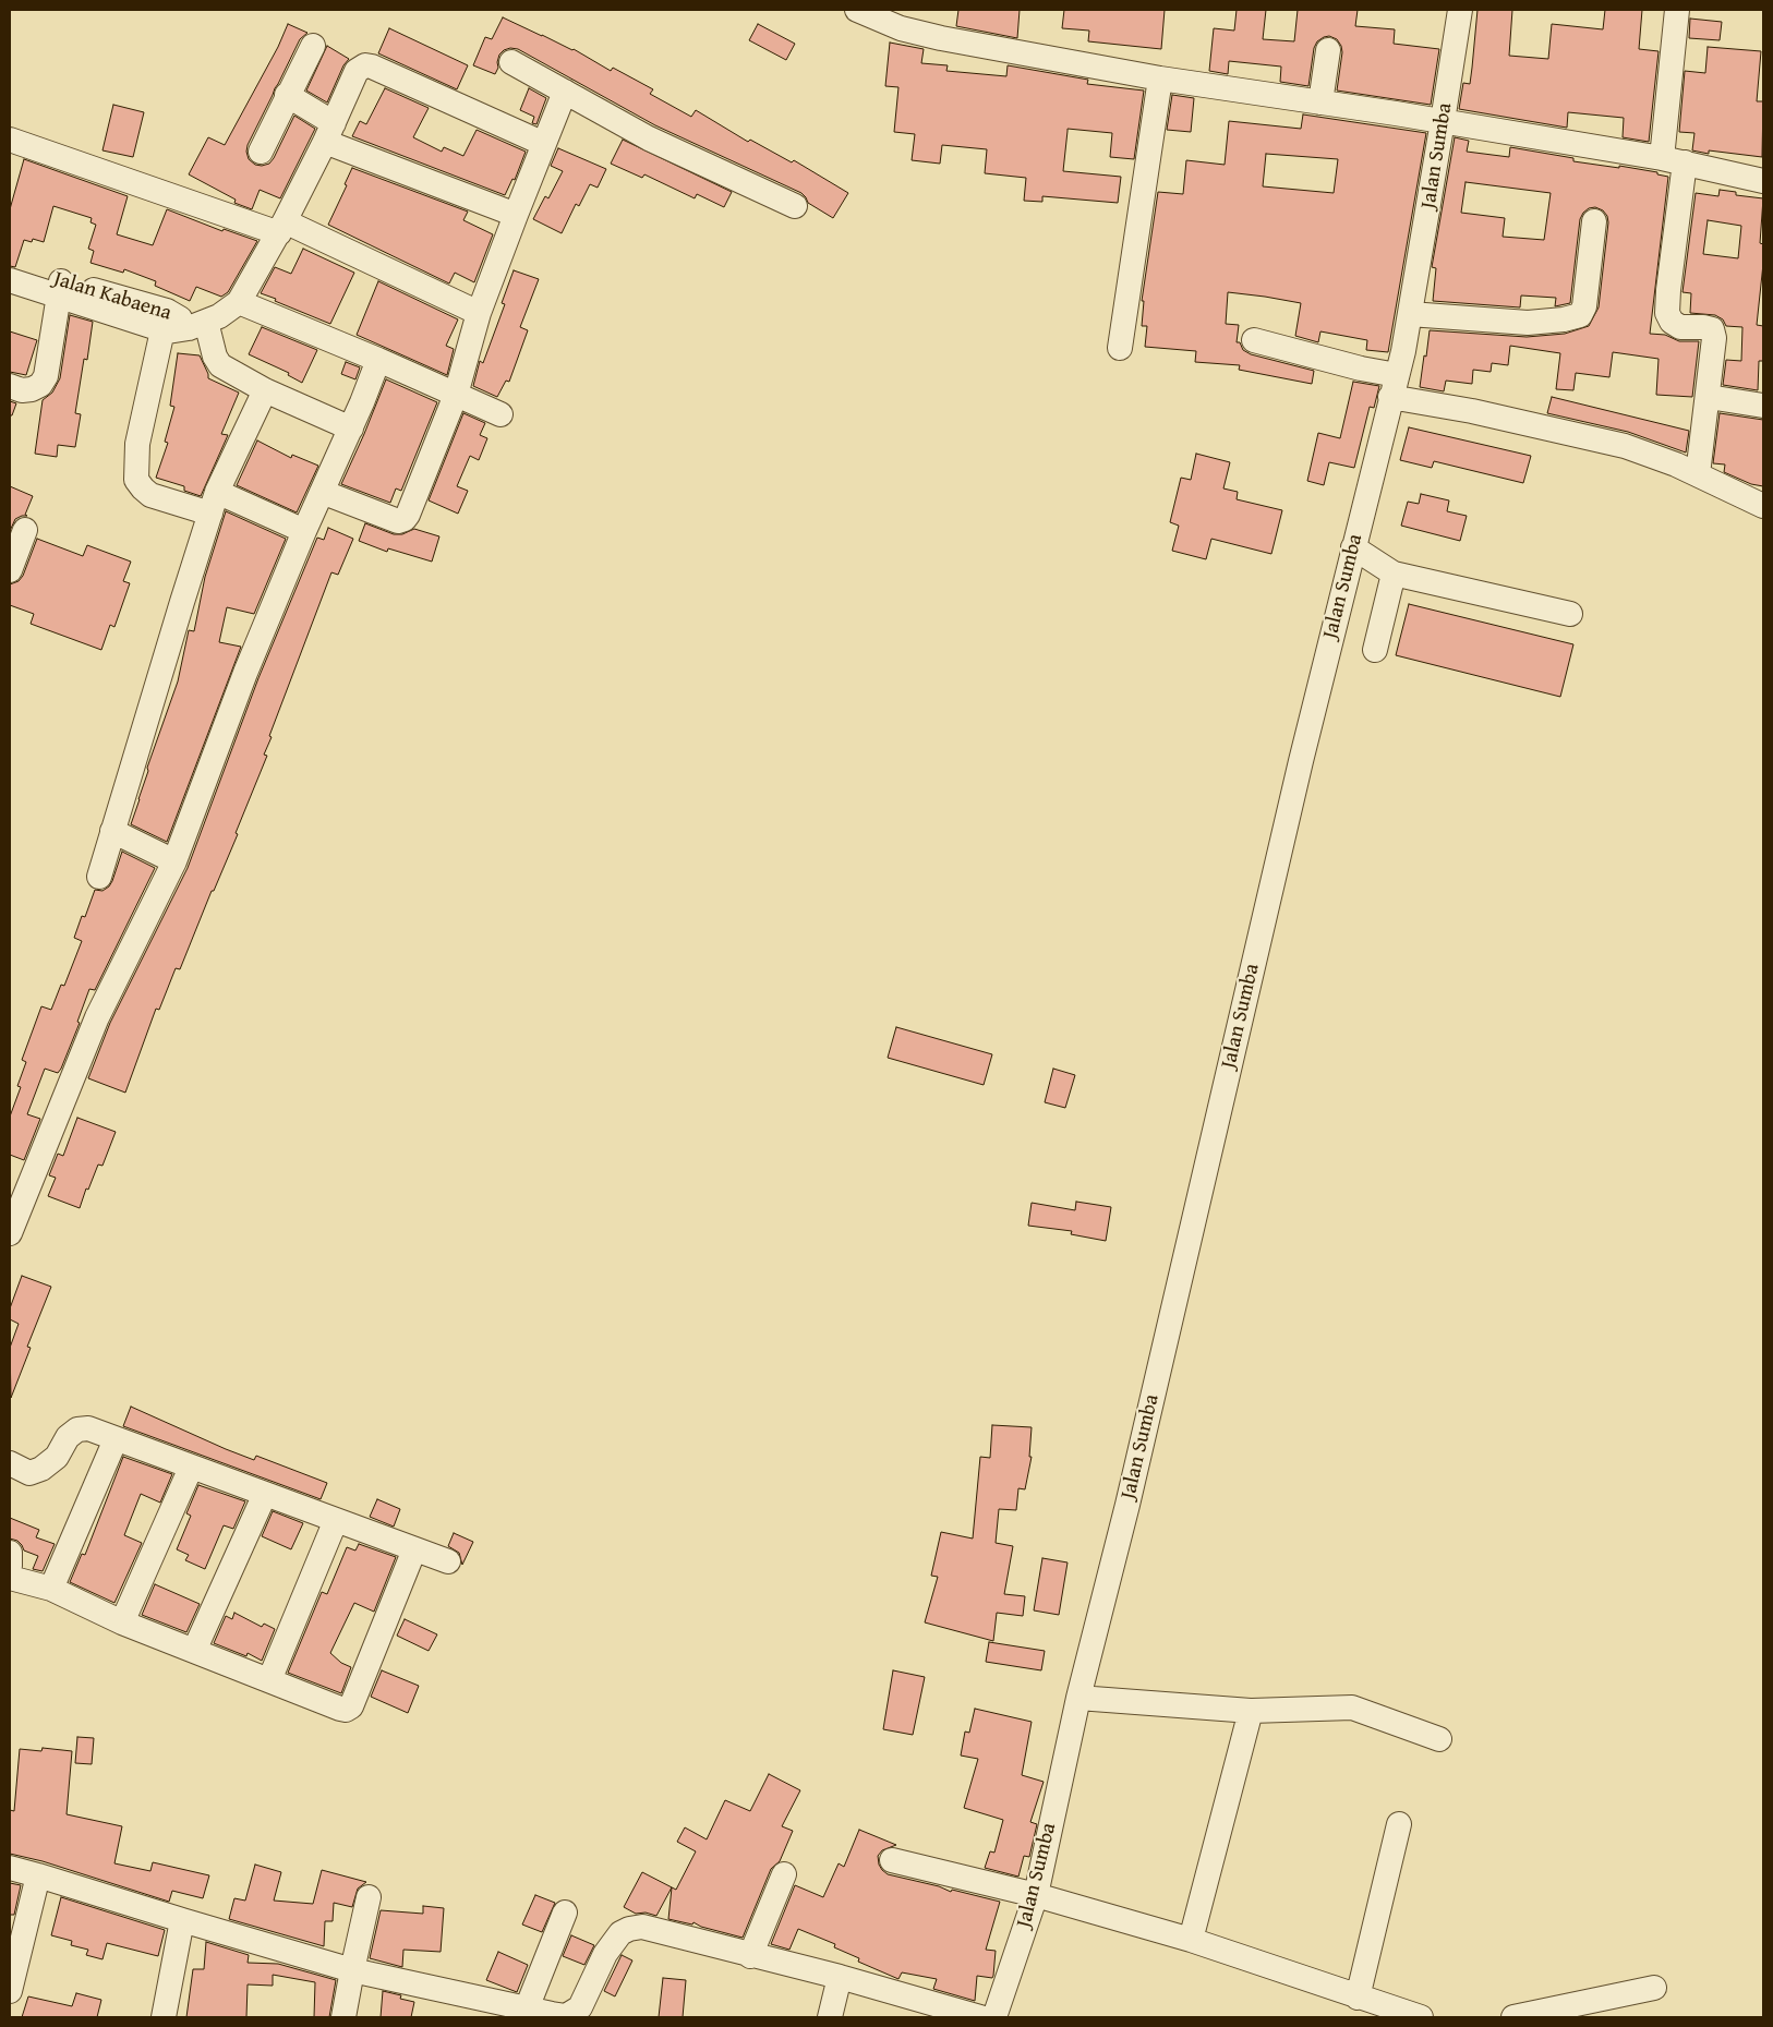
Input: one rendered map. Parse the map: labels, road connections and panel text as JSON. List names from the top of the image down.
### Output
{
  "streets": {
    "street": ["Jalan Sumba", "Jalan Kabaena"]
  }
}
